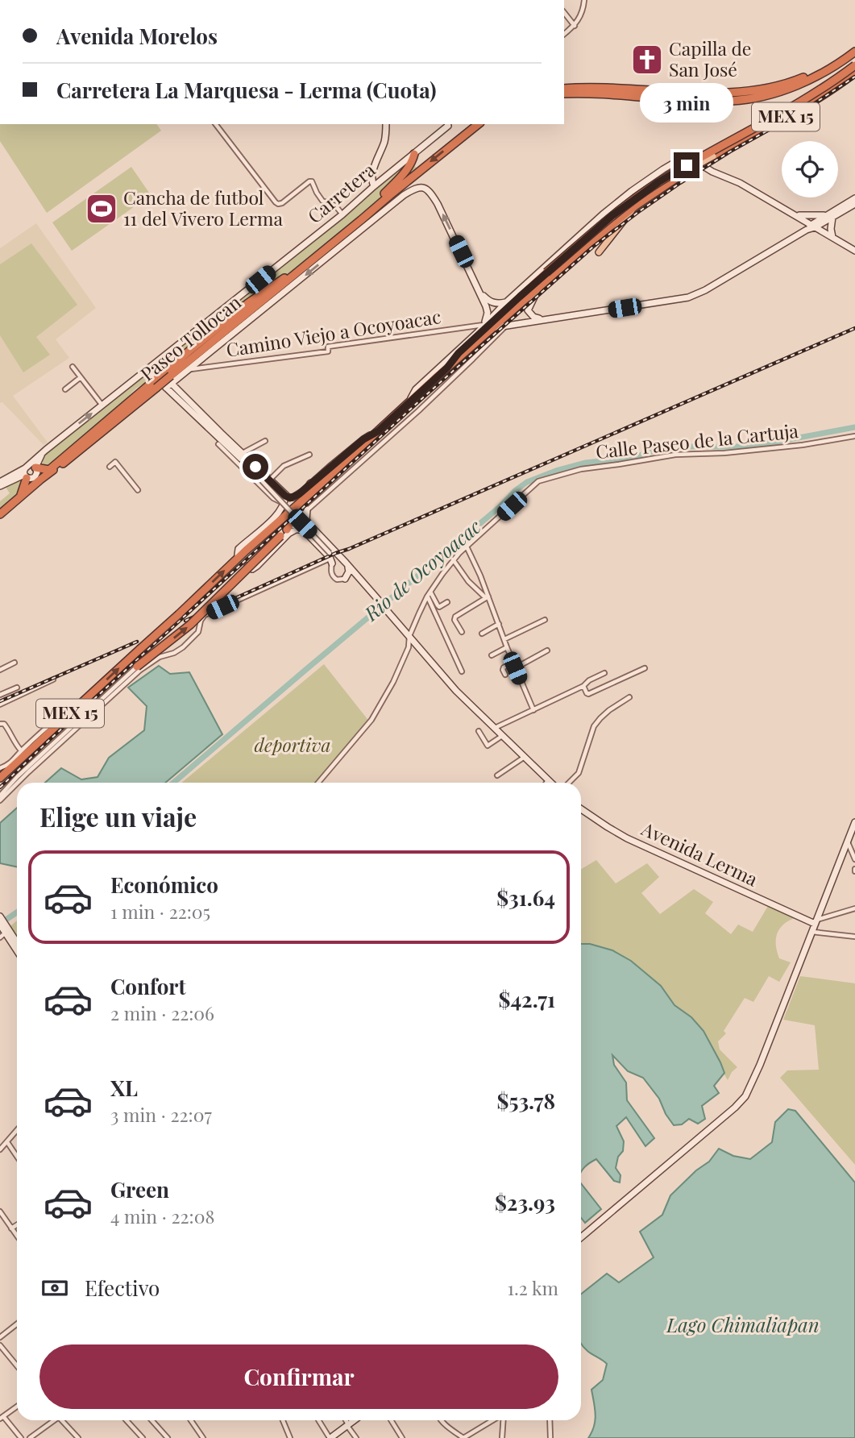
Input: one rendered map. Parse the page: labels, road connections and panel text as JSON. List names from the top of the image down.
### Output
{
  "streets": {
    "highway": ["MEX 15", "Paseo Tollocan"],
    "main road": ["Carretera", "Avenida Lerma"],
    "street": ["Camino Viejo a Ocoyoacac", "Calle Paseo de la Cartuja"]
  },
  "crossings": [
    ["Carretera", "Paseo Tollocan"]
  ],
  "water": ["Rio de Ocoyoacac", "Lago Chimaliapan"],
  "parks": ["deportiva"],
  "places": {
    "church": ["Capilla de San José"],
    "sports": ["Cancha de futbol 11 del Vivero Lerma"]
  },
  "page": {
    "banner": ["Avenida Morelos", "Carretera La Marquesa - Lerma (Cuota)"],
    "bubble": "3 min",
    "heading": "Elige un viaje",
    "list": [
      {
        "name": "Económico",
        "note": "1 min · 22:05",
        "value": "$31.64"
      },
      {
        "name": "Confort",
        "note": "2 min · 22:06",
        "value": "$42.71"
      },
      {
        "name": "XL",
        "note": "3 min · 22:07",
        "value": "$53.78"
      },
      {
        "name": "Green",
        "note": "4 min · 22:08",
        "value": "$23.93"
      }
    ],
    "pay": ["Efectivo", "1.2 km"],
    "buttons": "Confirmar"
  }
}
